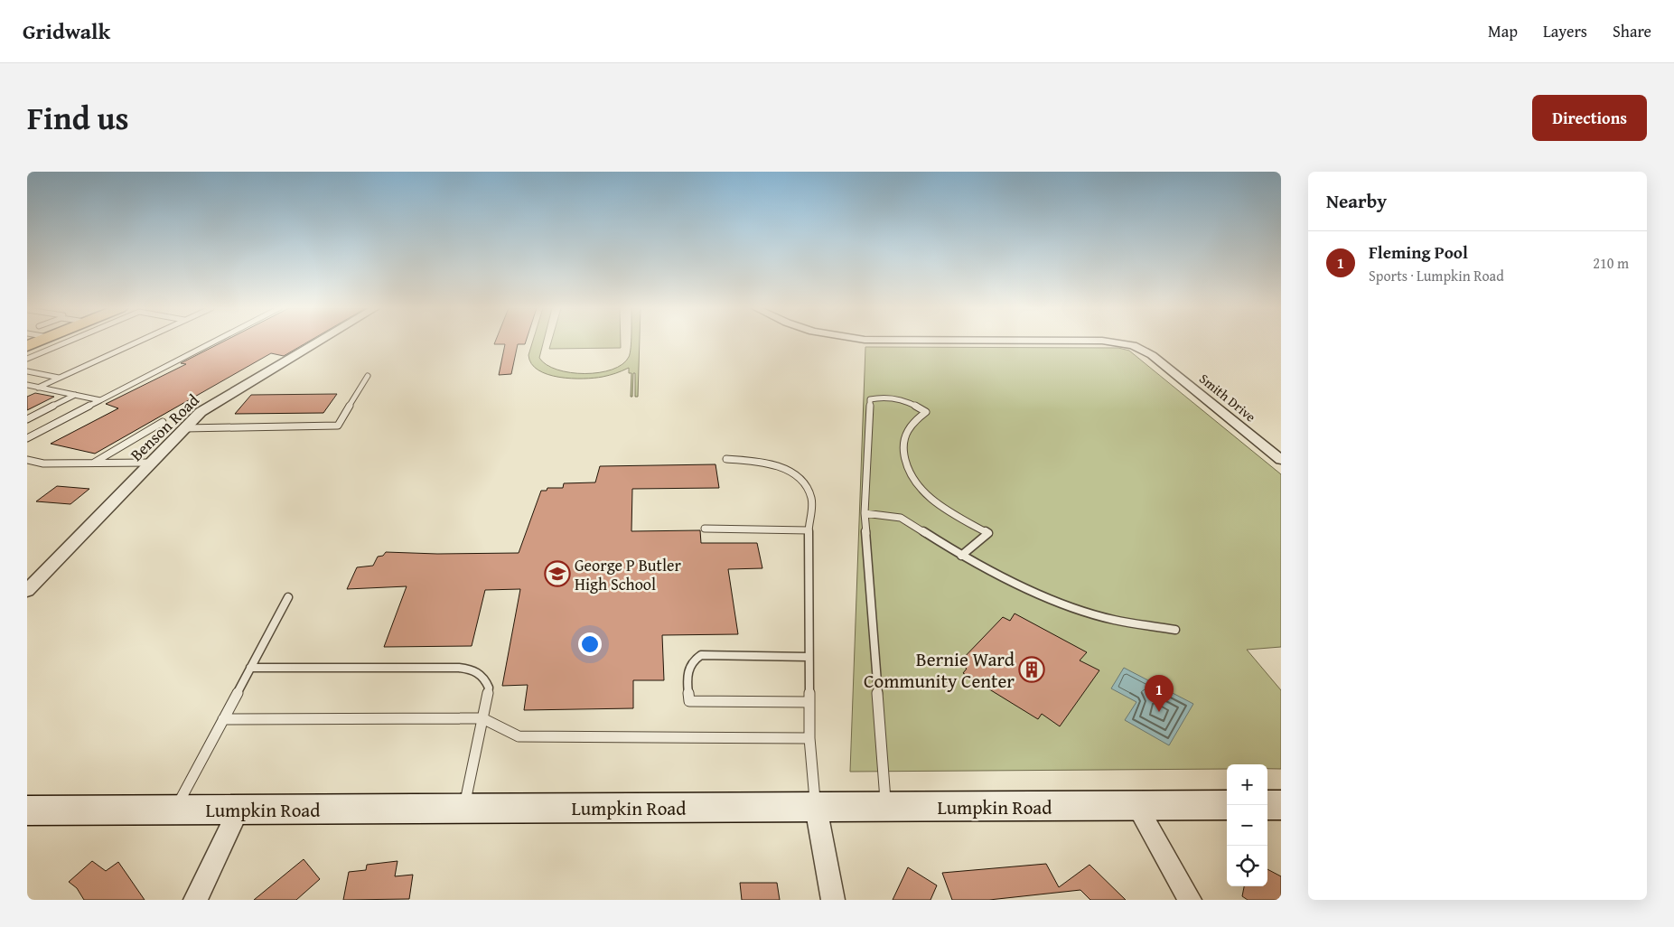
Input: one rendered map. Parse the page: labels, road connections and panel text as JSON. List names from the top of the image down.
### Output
{
  "streets": {
    "main road": ["Lumpkin Road"],
    "street": ["Smith Drive", "Benson Road"]
  },
  "places": {
    "school or university": ["George P Butler High School"],
    "building": ["Bernie Ward Community Center"]
  },
  "page": {
    "header": "Gridwalk",
    "nav": ["Map", "Layers", "Share"],
    "title": "Find us",
    "buttons": "Directions",
    "heading": "Nearby",
    "list": [
      {
        "mark": "1",
        "name": "Fleming Pool",
        "note": "Sports · Lumpkin Road",
        "value": "210 m"
      }
    ],
    "pins": "1",
    "map_buttons": ["+", "−"]
  }
}
